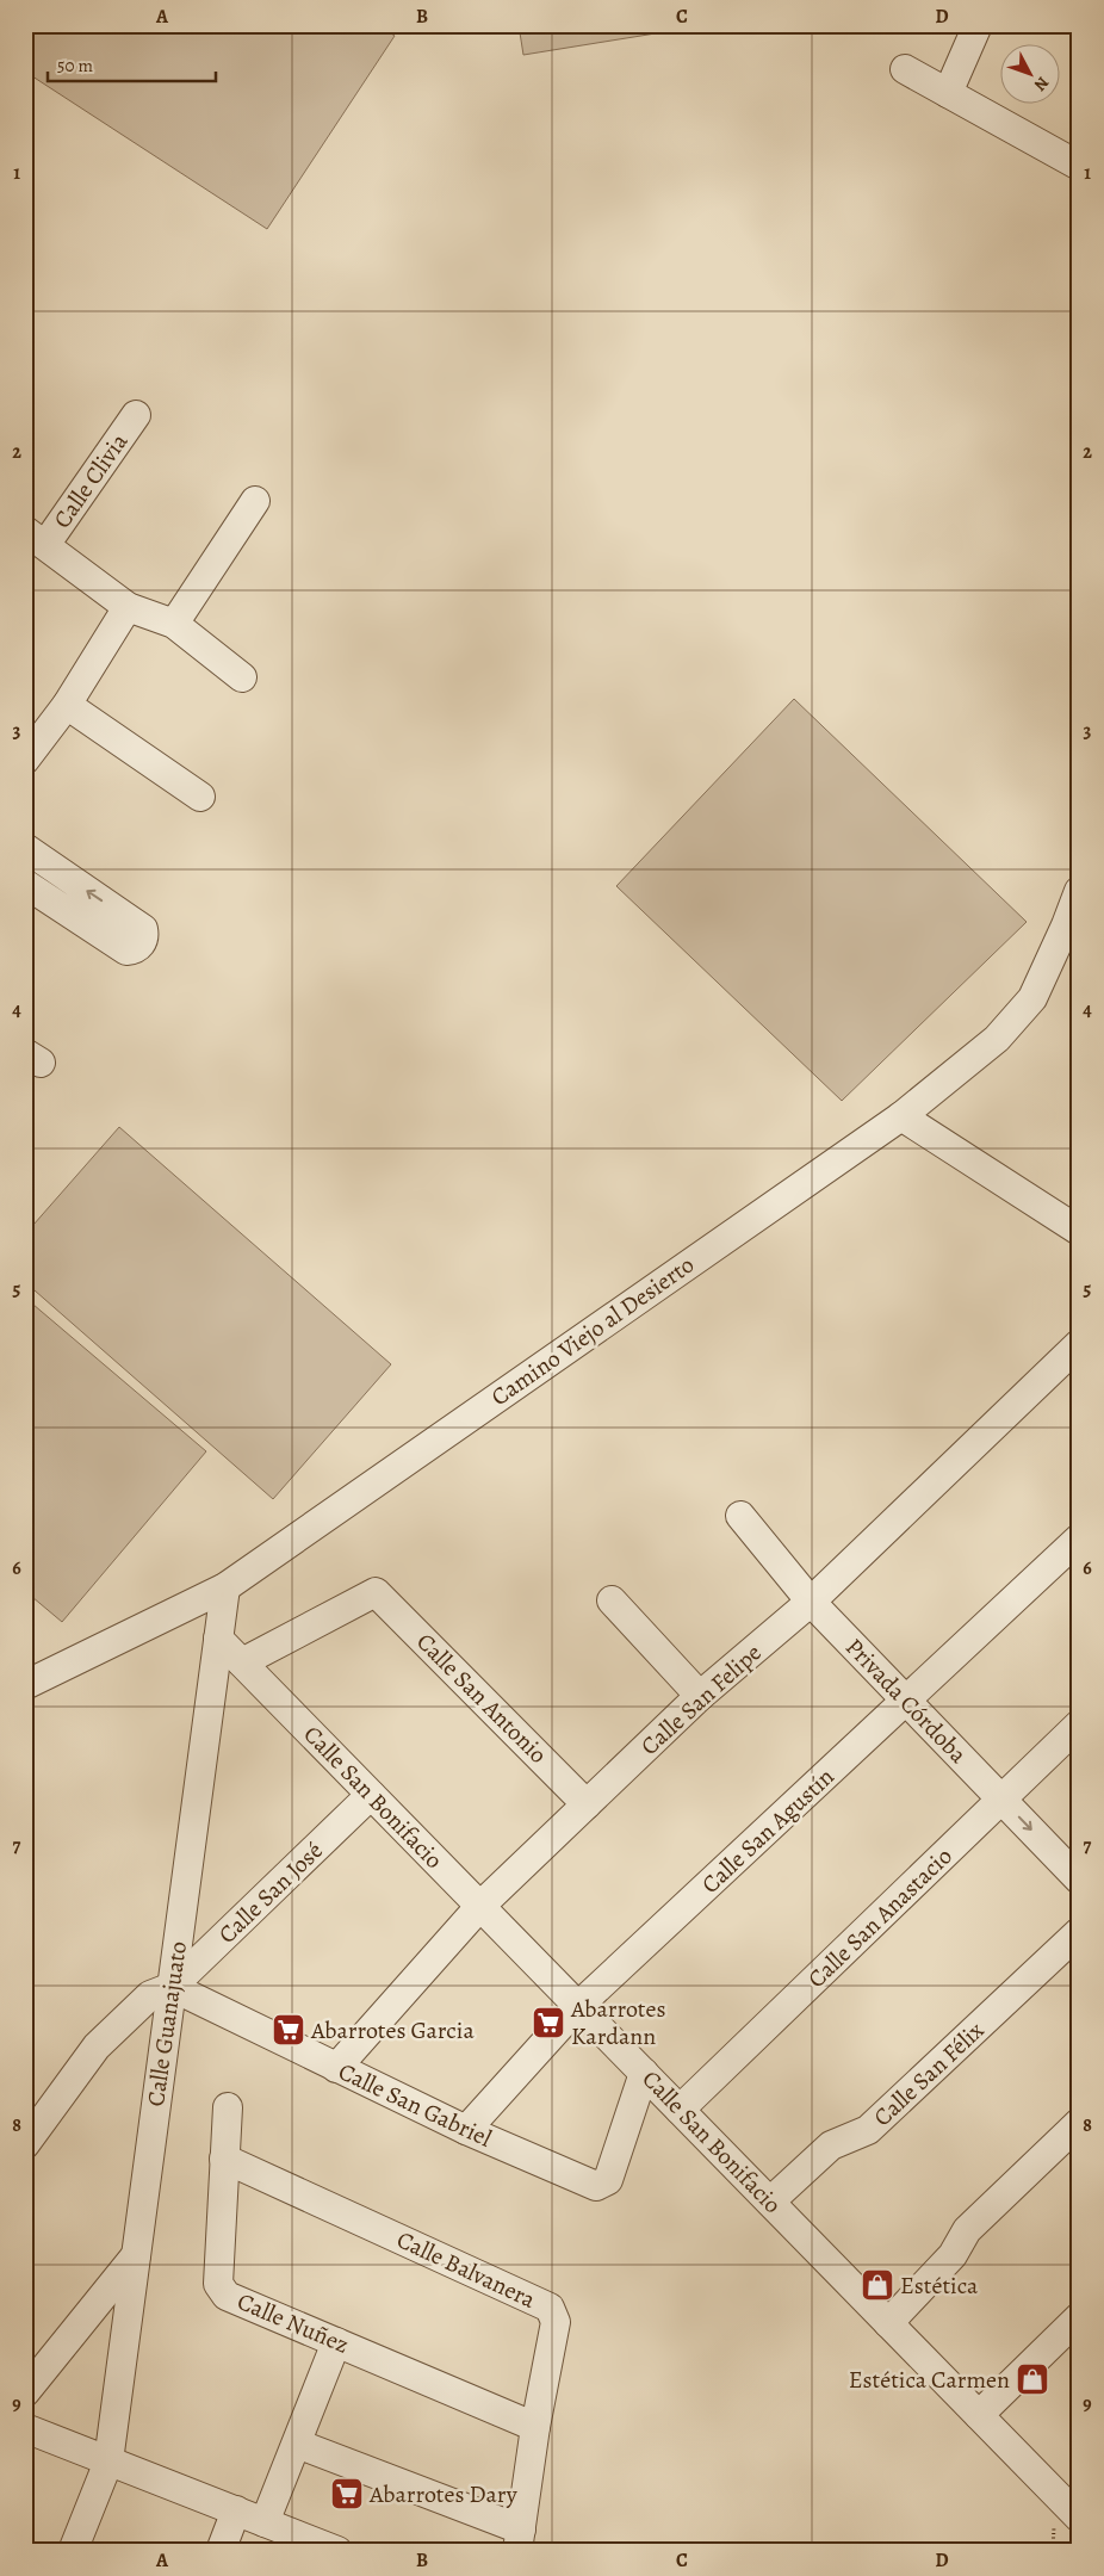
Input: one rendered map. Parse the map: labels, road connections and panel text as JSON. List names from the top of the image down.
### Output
{
  "streets": {
    "street": [
      "Calle Clivia",
      "Camino Viejo al Desierto",
      "Calle San Antonio",
      "Calle San Felipe",
      "Privada Córdoba",
      "Calle San Bonifacio",
      "Calle San Agustín",
      "Calle San José",
      "Calle San Anastacio",
      "Calle Guanajuato",
      "Calle San Félix",
      "Calle San Gabriel",
      "Calle Balvanera",
      "Calle Nuñez"
    ]
  },
  "crossings": [
    ["Camino Viejo al Desierto", "Calle Guanajuato"],
    ["Calle San Antonio", "Calle San Felipe"],
    ["Calle San Antonio", "Calle San Bonifacio"],
    ["Calle San Felipe", "Privada Córdoba"],
    ["Calle San Felipe", "Calle San Bonifacio"],
    ["Calle San Felipe", "Calle San Gabriel"],
    ["Privada Córdoba", "Calle San Agustín"],
    ["Privada Córdoba", "Calle San Anastacio"],
    ["Calle San Bonifacio", "Calle San Agustín"],
    ["Calle San Bonifacio", "Calle San José"],
    ["Calle San Bonifacio", "Calle San Anastacio"],
    ["Calle San Bonifacio", "Calle Guanajuato"],
    ["Calle San Bonifacio", "Calle San Félix"],
    ["Calle San Bonifacio", "Calle San Gabriel"],
    ["Calle San Agustín", "Calle San Gabriel"],
    ["Calle San José", "Calle Guanajuato"],
    ["Calle San José", "Calle San Gabriel"],
    ["Calle Guanajuato", "Calle San Gabriel"],
    ["Calle Balvanera", "Calle Nuñez"]
  ],
  "places": {
    "supermarket": ["Abarrotes Kardann", "Abarrotes Garcia", "Abarrotes Dary"],
    "shop": ["Estética", "Estética Carmen"]
  },
  "scale_bar": "50 m",
  "north": "bottom right",
  "grid": {
    "columns": [
      "A",
      "B",
      "C",
      "D"
    ],
    "rows": [
      "1",
      "2",
      "3",
      "4",
      "5",
      "6",
      "7",
      "8",
      "9"
    ]
  }
}
